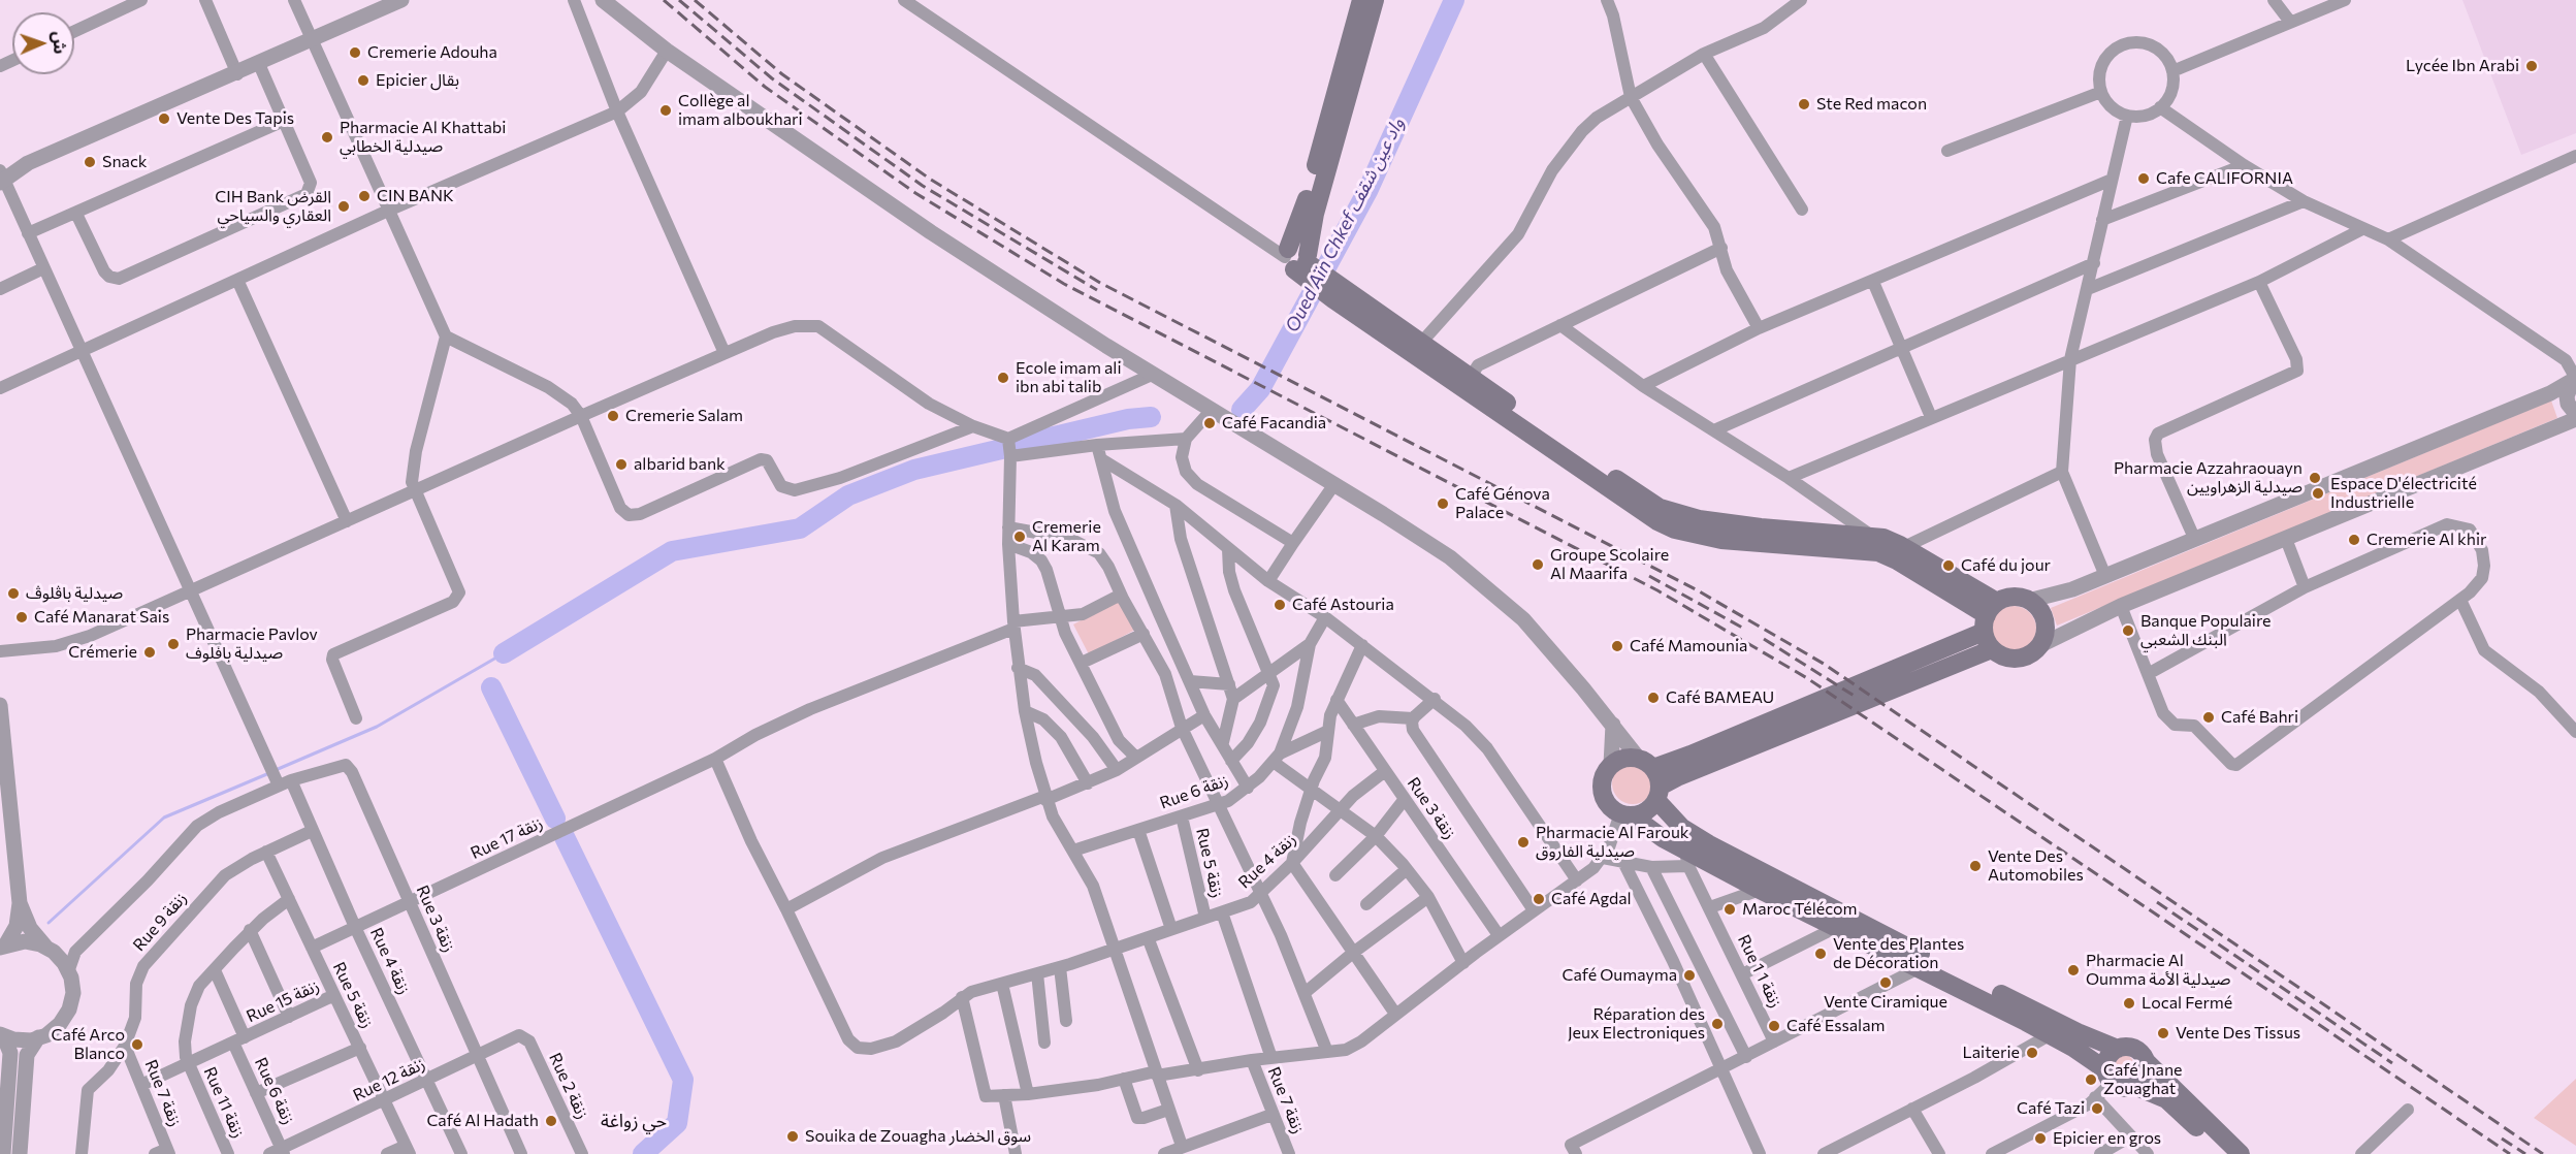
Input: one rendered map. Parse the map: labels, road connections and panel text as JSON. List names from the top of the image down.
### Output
{
  "streets": {
    "street": [
      "Rue 6 زنقة",
      "Rue 3 زنقة",
      "Rue 17 زنقة",
      "Rue 4 زنقة",
      "Rue 5 زنقة",
      "Rue 9 زنقة",
      "Rue 1 زنقة 1",
      "Rue 15 زنقة",
      "Rue 12 زنقة",
      "Rue 2 زنقة",
      "Rue 7 زنقة",
      "Rue 11 زنقة"
    ]
  },
  "crossings": [
    ["Rue 6 زنقة", "Rue 5 زنقة"],
    ["Rue 6 زنقة", "Rue 15 زنقة"],
    ["Rue 6 زنقة", "Rue 12 زنقة"],
    ["Rue 3 زنقة", "Rue 17 زنقة"],
    ["Rue 3 زنقة", "Rue 4 زنقة"],
    ["Rue 3 زنقة", "Rue 12 زنقة"],
    ["Rue 17 زنقة", "Rue 4 زنقة"],
    ["Rue 17 زنقة", "Rue 5 زنقة"],
    ["Rue 4 زنقة", "Rue 5 زنقة"],
    ["Rue 4 زنقة", "Rue 9 زنقة"],
    ["Rue 4 زنقة", "Rue 12 زنقة"],
    ["Rue 5 زنقة", "Rue 9 زنقة"],
    ["Rue 5 زنقة", "Rue 15 زنقة"],
    ["Rue 5 زنقة", "Rue 12 زنقة"],
    ["Rue 9 زنقة", "Rue 7 زنقة"],
    ["Rue 15 زنقة", "Rue 7 زنقة"],
    ["Rue 15 زنقة", "Rue 11 زنقة"],
    ["Rue 12 زنقة", "Rue 2 زنقة"]
  ],
  "districts": ["حي زواغة"],
  "water": ["Oued Aïn Chkef واد عين شقف"],
  "places": [
    "Cremerie Adouha",
    "Lycée Ibn Arabi",
    "Epicier بقال",
    "Ste Red macon",
    "Collège al imam alboukhari",
    "Vente Des Tapis",
    "Pharmacie Al Khattabi صيدلية الخطابي",
    "Snack",
    "Cafe CALIFORNIA",
    "CIN BANK",
    "CIH Bank القرض العقاري والسياحي",
    "Ecole imam ali ibn abi talib",
    "Cremerie Salam",
    "Café Facandia",
    "albarid bank",
    "Pharmacie Azzahraouayn صيدلية الزهراويين",
    "Espace D'électricité Industrielle",
    "Café Génova Palace",
    "Cremerie Al Karam",
    "Cremerie Al khir",
    "Groupe Scolaire Al Maarifa",
    "Café du jour",
    "صيدلية باڤ‍لوڤ",
    "Café Astouria",
    "Café Manarat Sais",
    "Banque Populaire البنك الشعبي",
    "Pharmacie Pavlov صيدلية بافلوف",
    "Café Mamounia",
    "Crémerie",
    "Café BAMEAU",
    "Café Bahri",
    "Pharmacie Al Farouk صيدلية الفاروق",
    "Vente Des Automobiles",
    "Café Agdal",
    "Maroc Télécom",
    "Vente des Plantes de Décoration",
    "Pharmacie Al Oumma صيدلية الأمة",
    "Café Oumayma",
    "Vente Ciramique",
    "Local Fermé",
    "Réparation des Jeux Electroniques",
    "Café Essalam",
    "Vente Des Tissus",
    "Café Arco Blanco",
    "Laiterie",
    "Café Jnane Zouaghat",
    "Café Tazi",
    "Café Al Hadath",
    "Souika de Zouagha سوق الخضار",
    "Epicier en gros"
  ],
  "north": "right"
}
